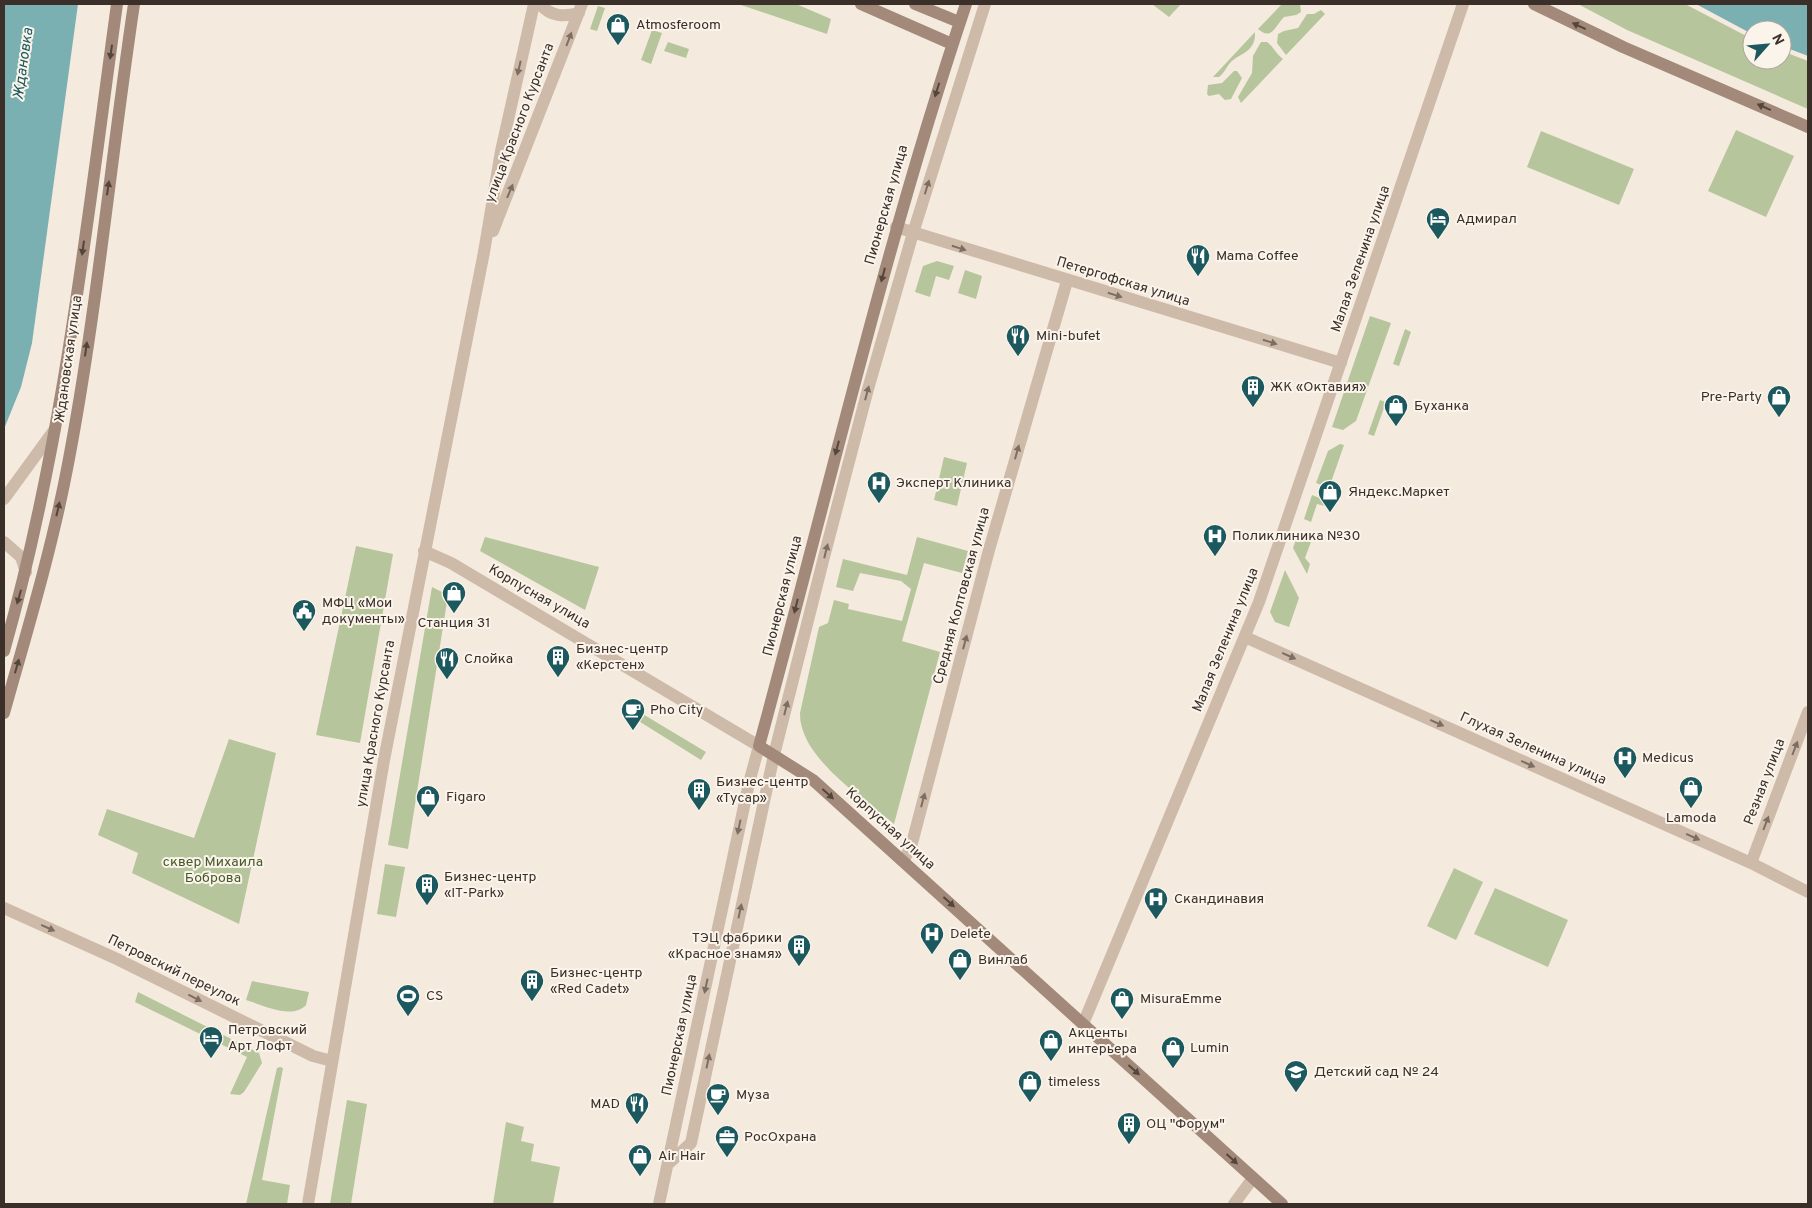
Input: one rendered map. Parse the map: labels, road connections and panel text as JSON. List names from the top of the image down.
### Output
{
  "streets": {
    "main road": ["Пионерская улица", "Ждановская улица", "Корпусная улица"],
    "street": [
      "улица Красного Курсанта",
      "Малая Зеленина улица",
      "Петергофская улица",
      "Средняя Колтовская улица",
      "Глухая Зеленина улица",
      "Резная улица",
      "Петровский переулок"
    ]
  },
  "crossings": [
    ["улица Красного Курсанта", "Корпусная улица"],
    ["улица Красного Курсанта", "Петровский переулок"],
    ["Пионерская улица", "Петергофская улица"],
    ["Пионерская улица", "Корпусная улица"],
    ["Малая Зеленина улица", "Петергофская улица"],
    ["Малая Зеленина улица", "Корпусная улица"],
    ["Малая Зеленина улица", "Глухая Зеленина улица"],
    ["Петергофская улица", "Средняя Колтовская улица"],
    ["Средняя Колтовская улица", "Корпусная улица"],
    ["Глухая Зеленина улица", "Резная улица"]
  ],
  "one_way": [
    "Пионерская улица",
    "Петергофская улица",
    "Средняя Колтовская улица",
    "Корпусная улица",
    "Глухая Зеленина улица",
    "Резная улица",
    "Петровский переулок"
  ],
  "water": ["Ждановка"],
  "parks": ["сквер Михаила Боброва"],
  "places": {
    "shop": [
      "Atmosferoom",
      "Pre-Party",
      "Буханка",
      "Яндекс.Маркет",
      "Станция 31",
      "Lamoda",
      "Figaro",
      "Винлаб",
      "MisuraEmme",
      "Акценты интерьера",
      "Lumin",
      "timeless",
      "Air Hair"
    ],
    "hotel": ["Адмирал", "Петровский Арт Лофт"],
    "restaurant": [
      "Mama Coffee",
      "Mini-bufet",
      "Слойка",
      "MAD"
    ],
    "building": [
      "ЖК «Октавия»",
      "Бизнес-центр «Керстен»",
      "Бизнес-центр «Тусар»",
      "Бизнес-центр «IT-Park»",
      "ТЭЦ фабрики «Красное знамя»",
      "Бизнес-центр «Red Cadet»",
      "ОЦ \"Форум\""
    ],
    "hospital": [
      "Эксперт Клиника",
      "Поликлиника №30",
      "Medicus",
      "Скандинавия",
      "Delete"
    ],
    "public building": ["МФЦ «Мои документы»"],
    "cafe": ["Pho City", "Муза"],
    "sports": ["CS"],
    "school or university": ["Детский сад № 24"],
    "office": ["РосОхрана"]
  },
  "north": "top right"
}
